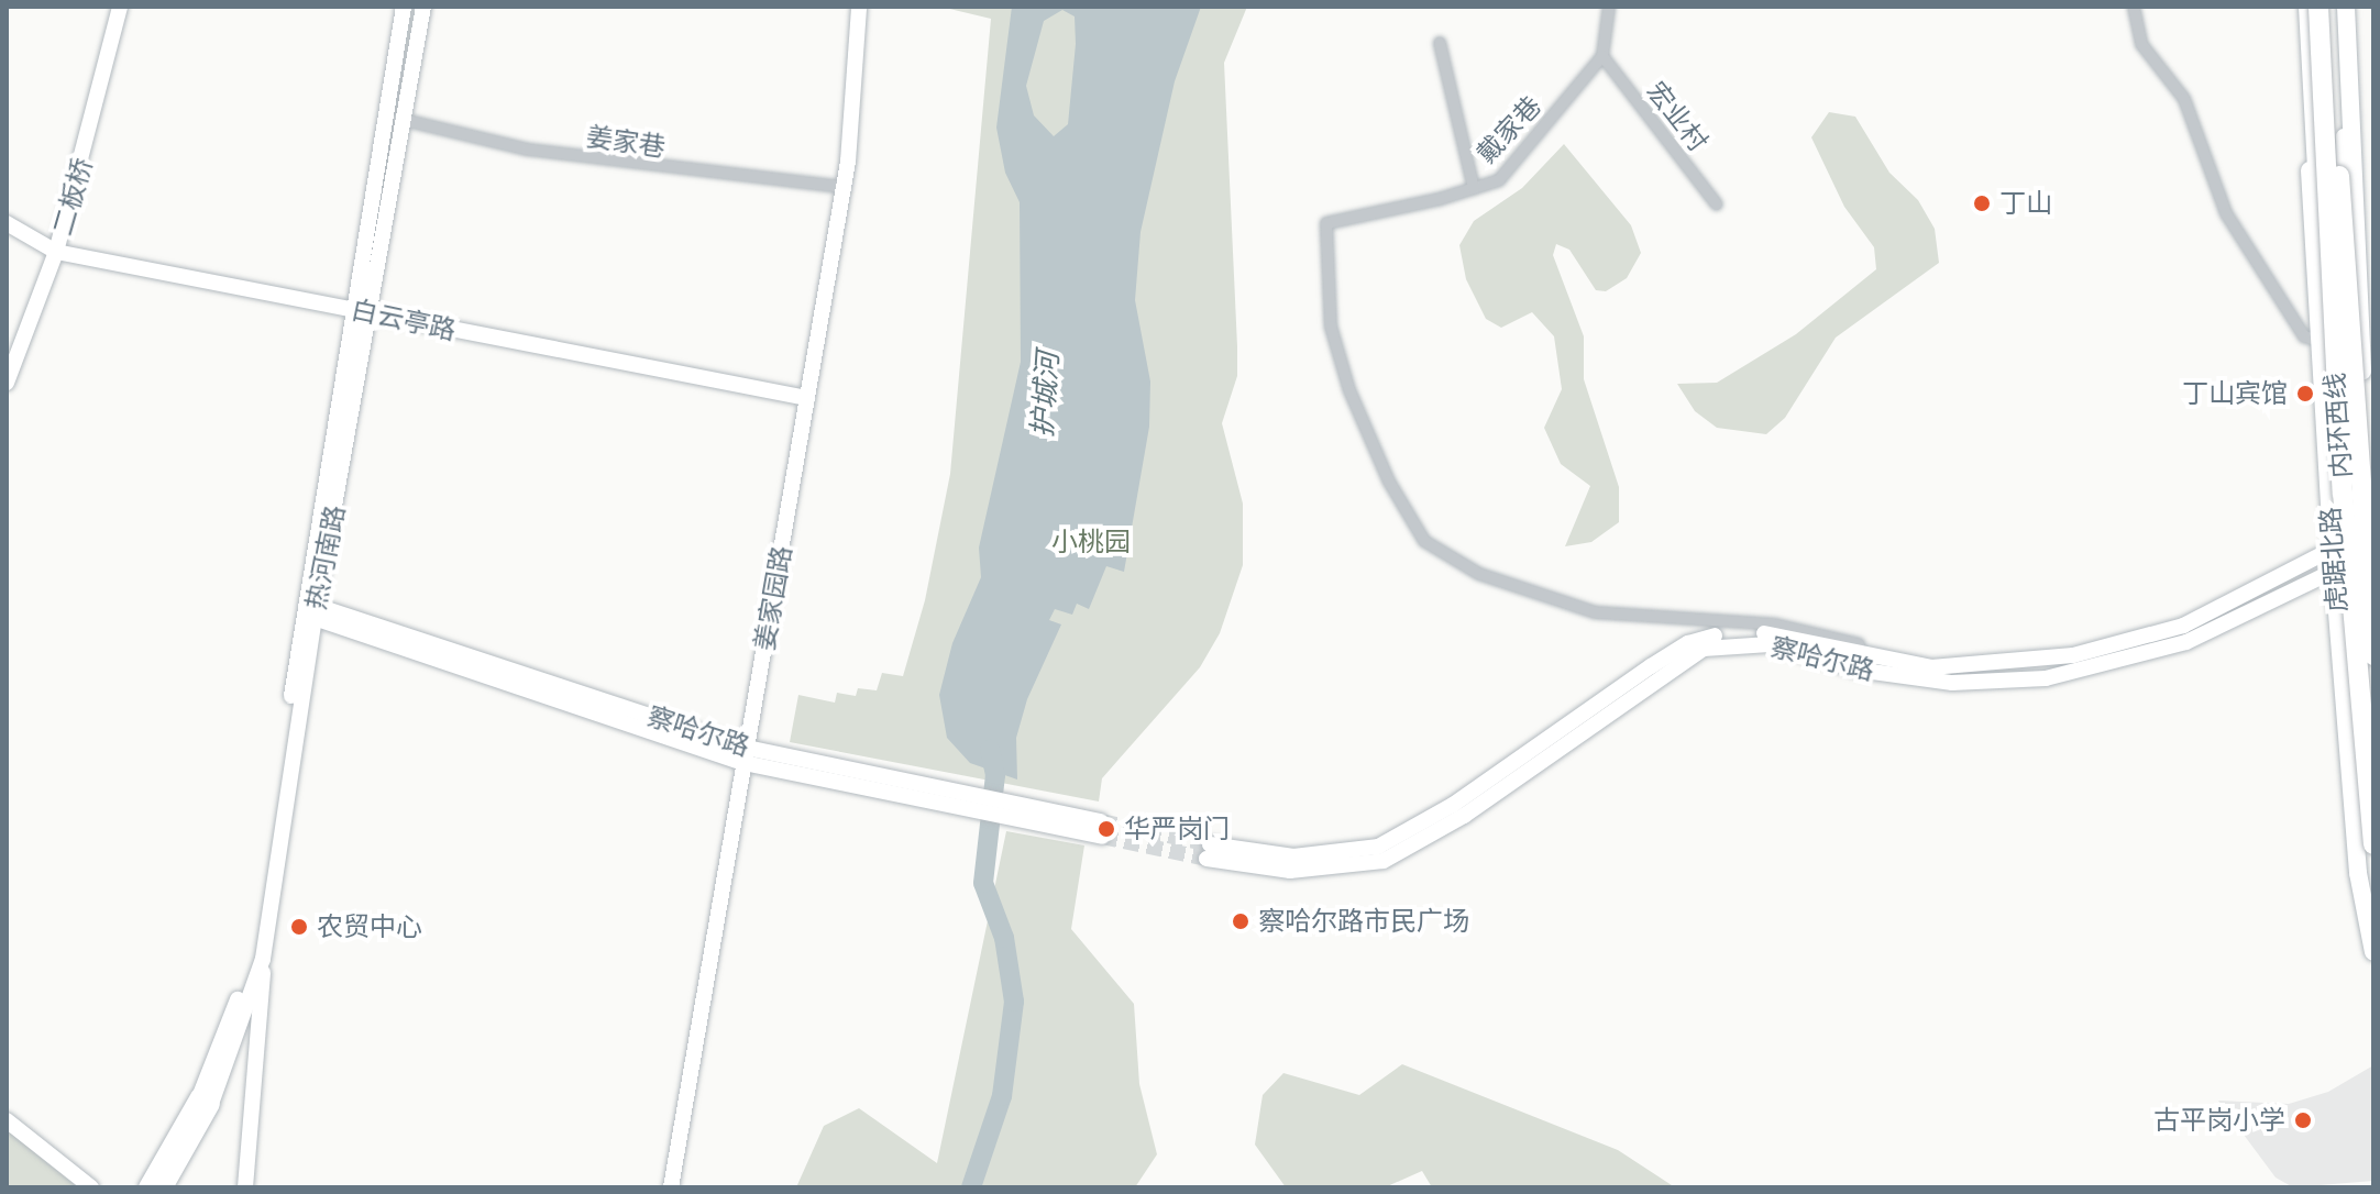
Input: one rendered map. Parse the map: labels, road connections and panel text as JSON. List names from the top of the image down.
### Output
{
  "streets": {
    "highway": ["内环西线"],
    "main road": [
      "二板桥",
      "白云亭路",
      "热河南路",
      "虎踞北路",
      "姜家园路",
      "察哈尔路"
    ],
    "street": ["宏业村", "戴家巷", "姜家巷"]
  },
  "crossings": [
    ["宏业村", "戴家巷"],
    ["戴家巷", "察哈尔路"],
    ["姜家巷", "热河南路"],
    ["姜家巷", "姜家园路"],
    ["二板桥", "白云亭路"],
    ["白云亭路", "热河南路"],
    ["白云亭路", "姜家园路"],
    ["热河南路", "察哈尔路"],
    ["虎踞北路", "察哈尔路"],
    ["姜家园路", "察哈尔路"]
  ],
  "water": ["护城河"],
  "parks": ["小桃园"],
  "places": [
    "丁山",
    "丁山宾馆",
    "华严岗门",
    "察哈尔路市民广场",
    "农贸中心",
    "古平岗小学"
  ]
}
